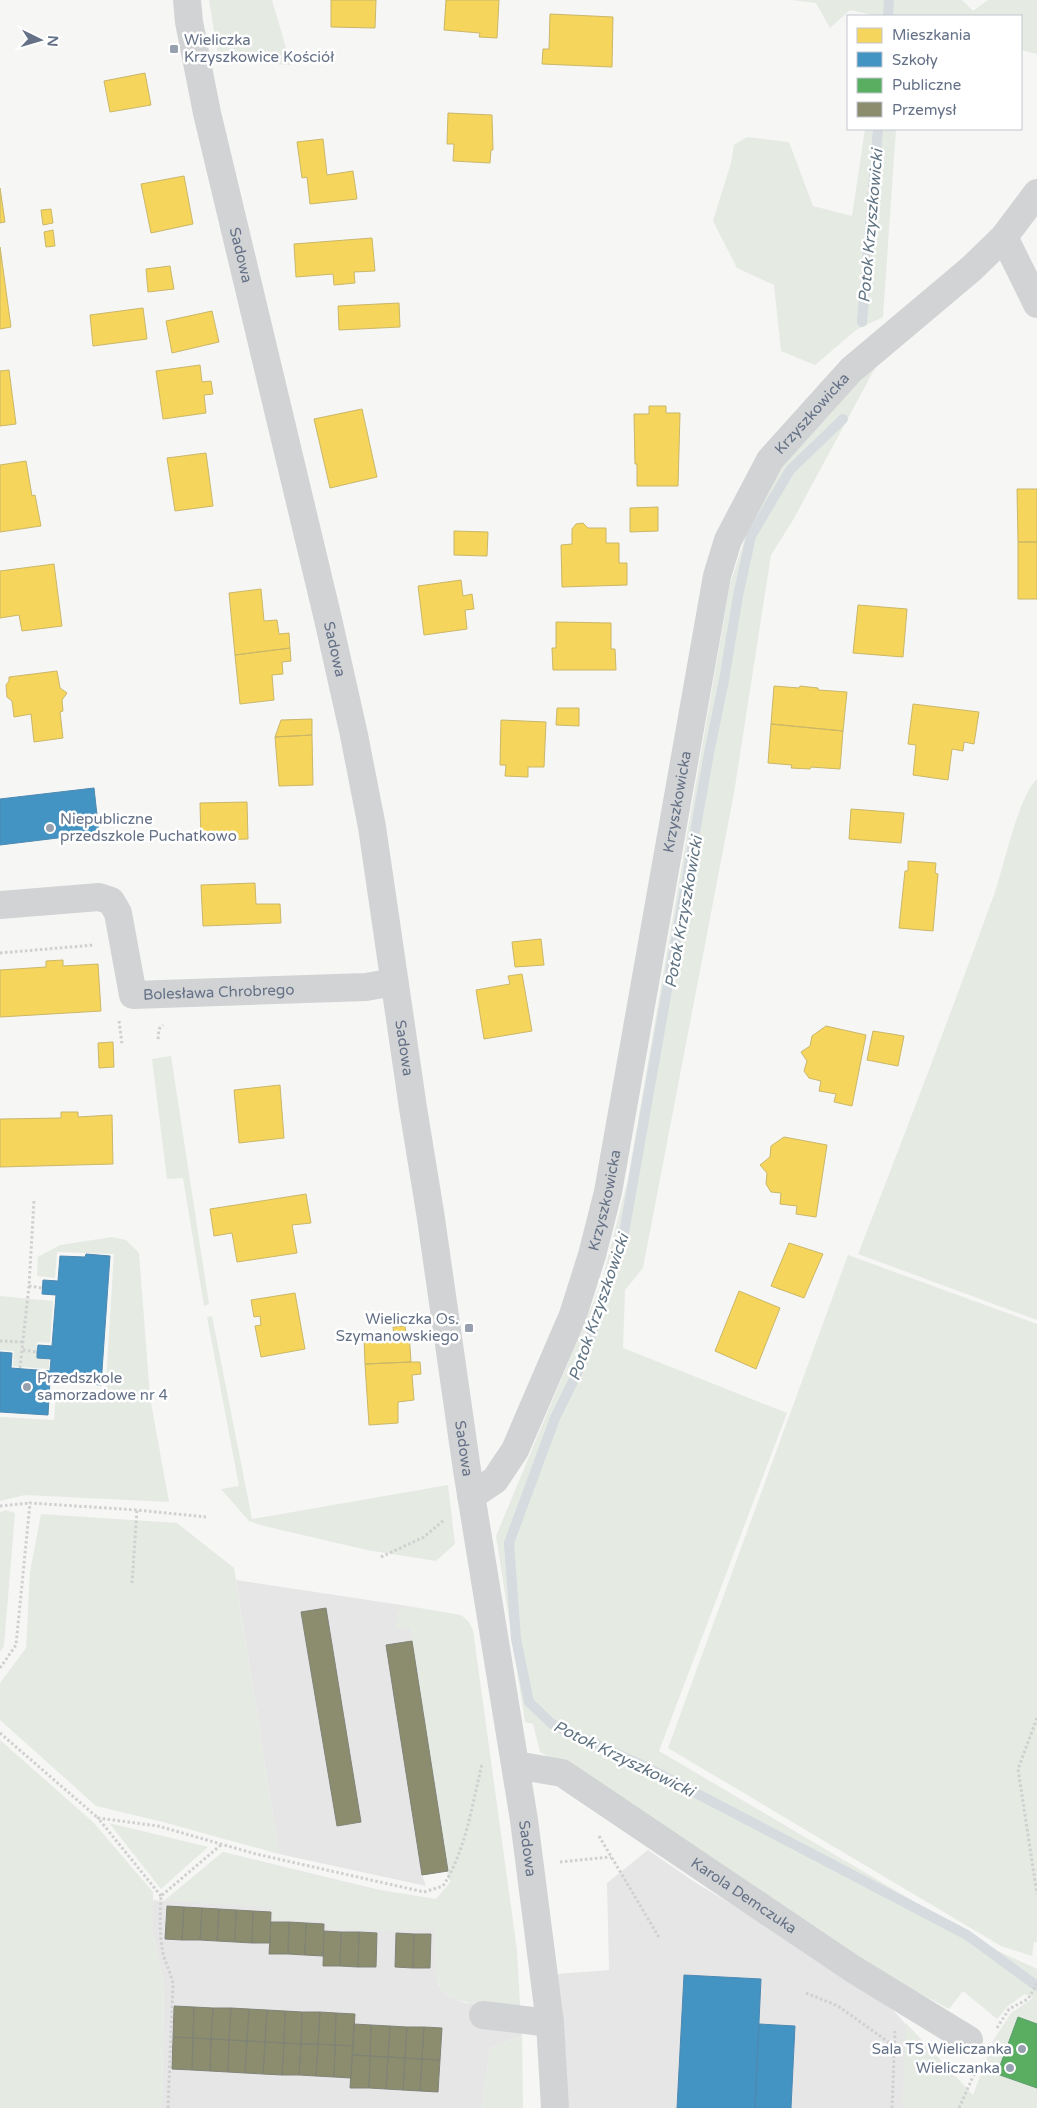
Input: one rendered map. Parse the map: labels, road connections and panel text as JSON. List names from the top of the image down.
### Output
{
  "streets": {
    "street": [
      "Sadowa",
      "Krzyszkowicka",
      "Bolesława Chrobrego",
      "Karola Demczuka"
    ]
  },
  "crossings": [
    ["Sadowa", "Krzyszkowicka"],
    ["Sadowa", "Bolesława Chrobrego"],
    ["Sadowa", "Karola Demczuka"]
  ],
  "water": ["Potok Krzyszkowicki"],
  "places": {
    "transit": ["Wieliczka Krzyszkowice Kościół", "Wieliczka Os. Szymanowskiego"],
    "other": [
      "Niepubliczne przedszkole Puchatkowo",
      "Przedszkole samorzadowe nr 4",
      "Sala TS Wieliczanka",
      "Wieliczanka"
    ]
  },
  "legend": [
    "Mieszkania",
    "Szkoły",
    "Publiczne",
    "Przemysł"
  ],
  "north": "right"
}
